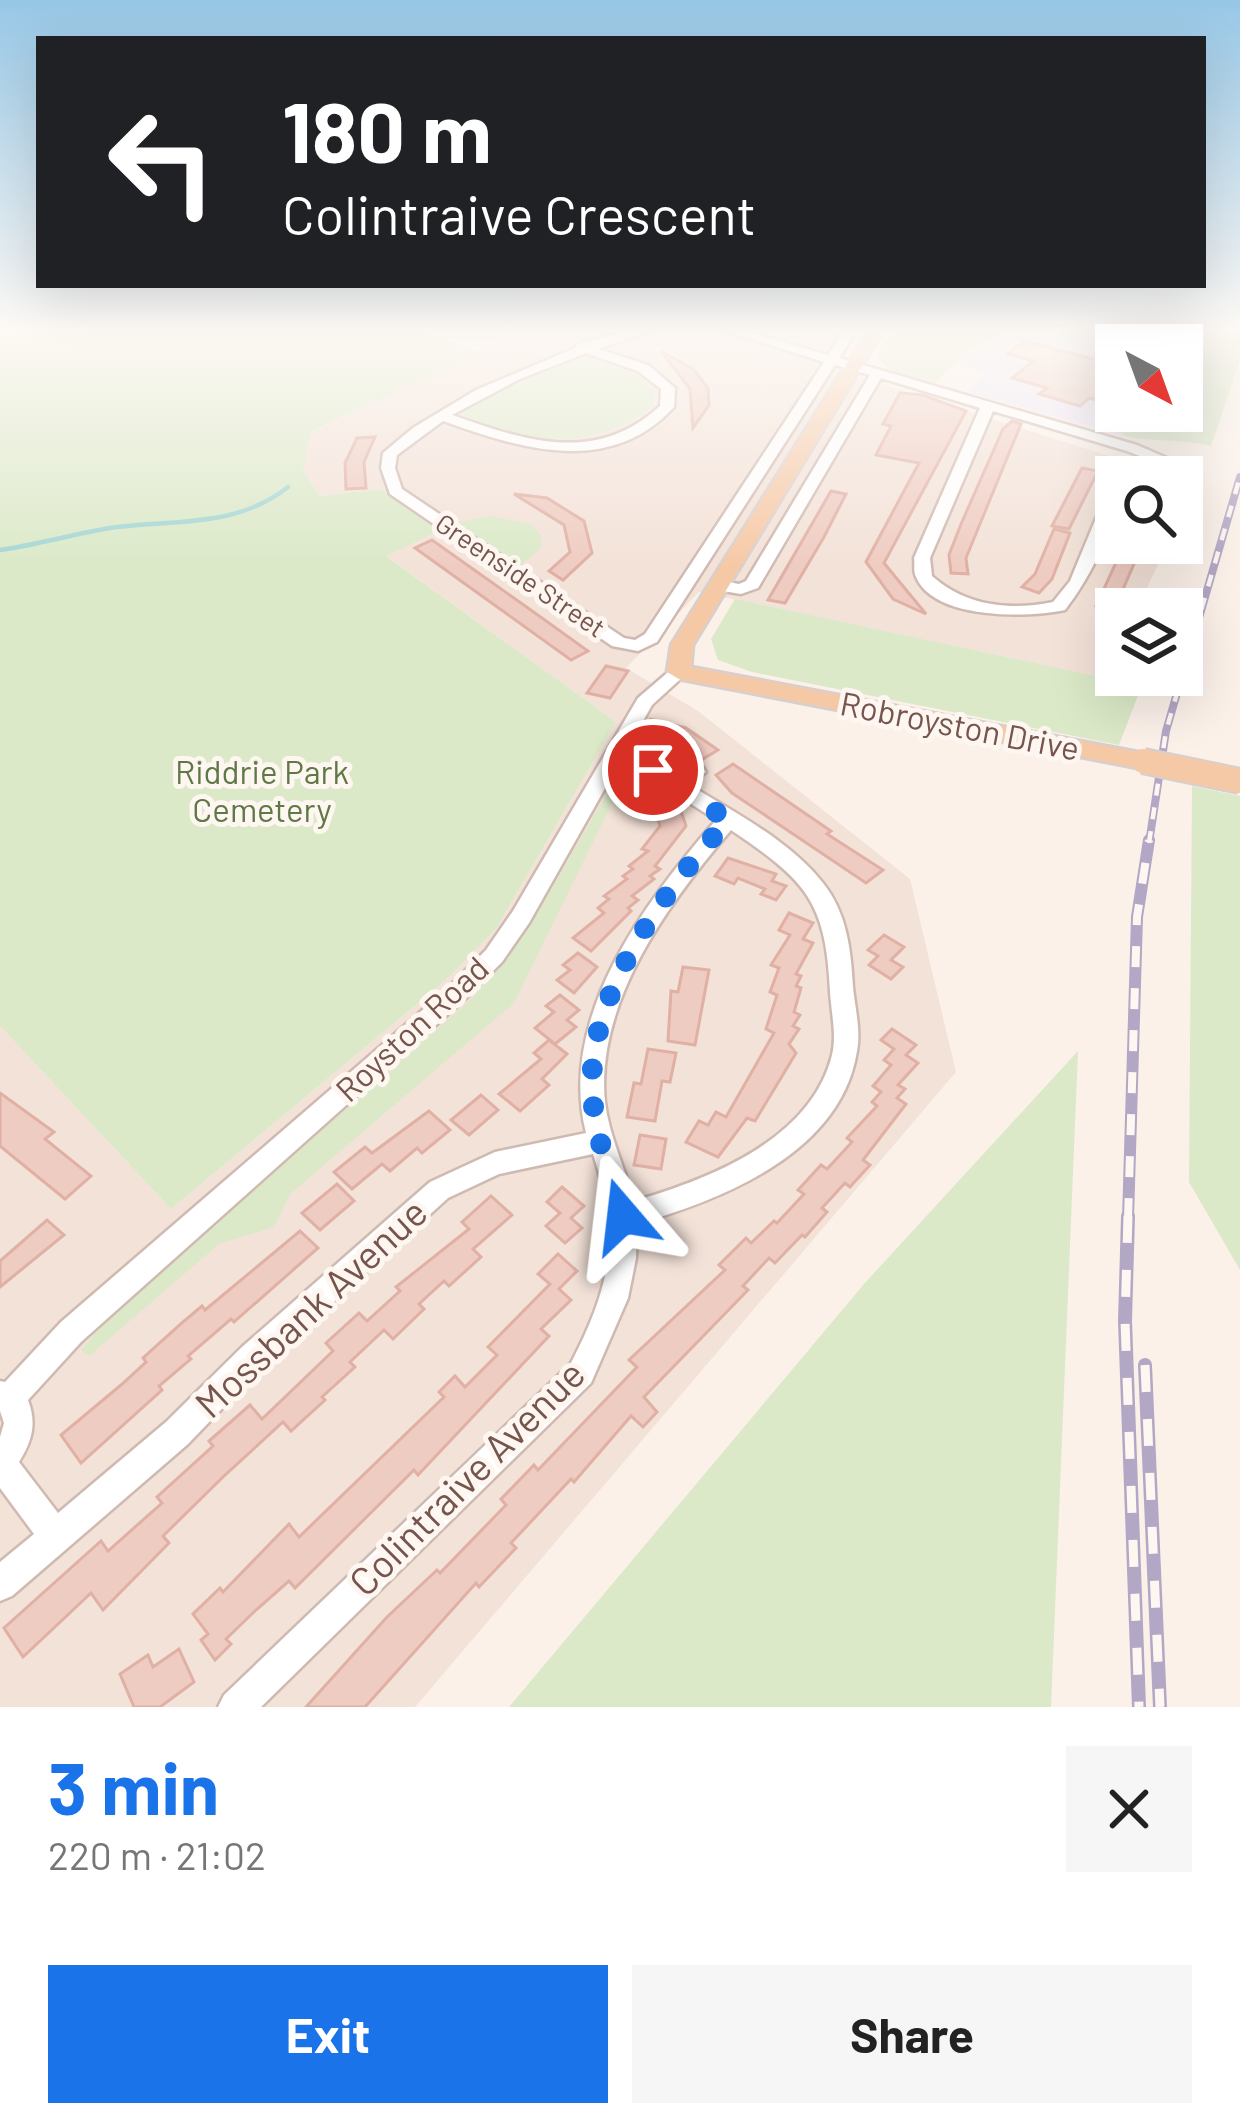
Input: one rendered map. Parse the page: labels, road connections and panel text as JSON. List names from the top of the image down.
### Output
{
  "streets": {
    "main road": ["Robroyston Drive", "Royston Road"],
    "street": ["Greenside Street", "Mossbank Avenue", "Colintraive Avenue"]
  },
  "crossings": [
    ["Robroyston Drive", "Royston Road"],
    ["Mossbank Avenue", "Colintraive Avenue"]
  ],
  "parks": ["Riddrie Park Cemetery"],
  "north": "bottom right",
  "page": {
    "turn": ["180 m", "Colintraive Crescent"],
    "heading": ["3 min", "220 m · 21:02"],
    "buttons": ["Exit", "Share"]
  }
}
